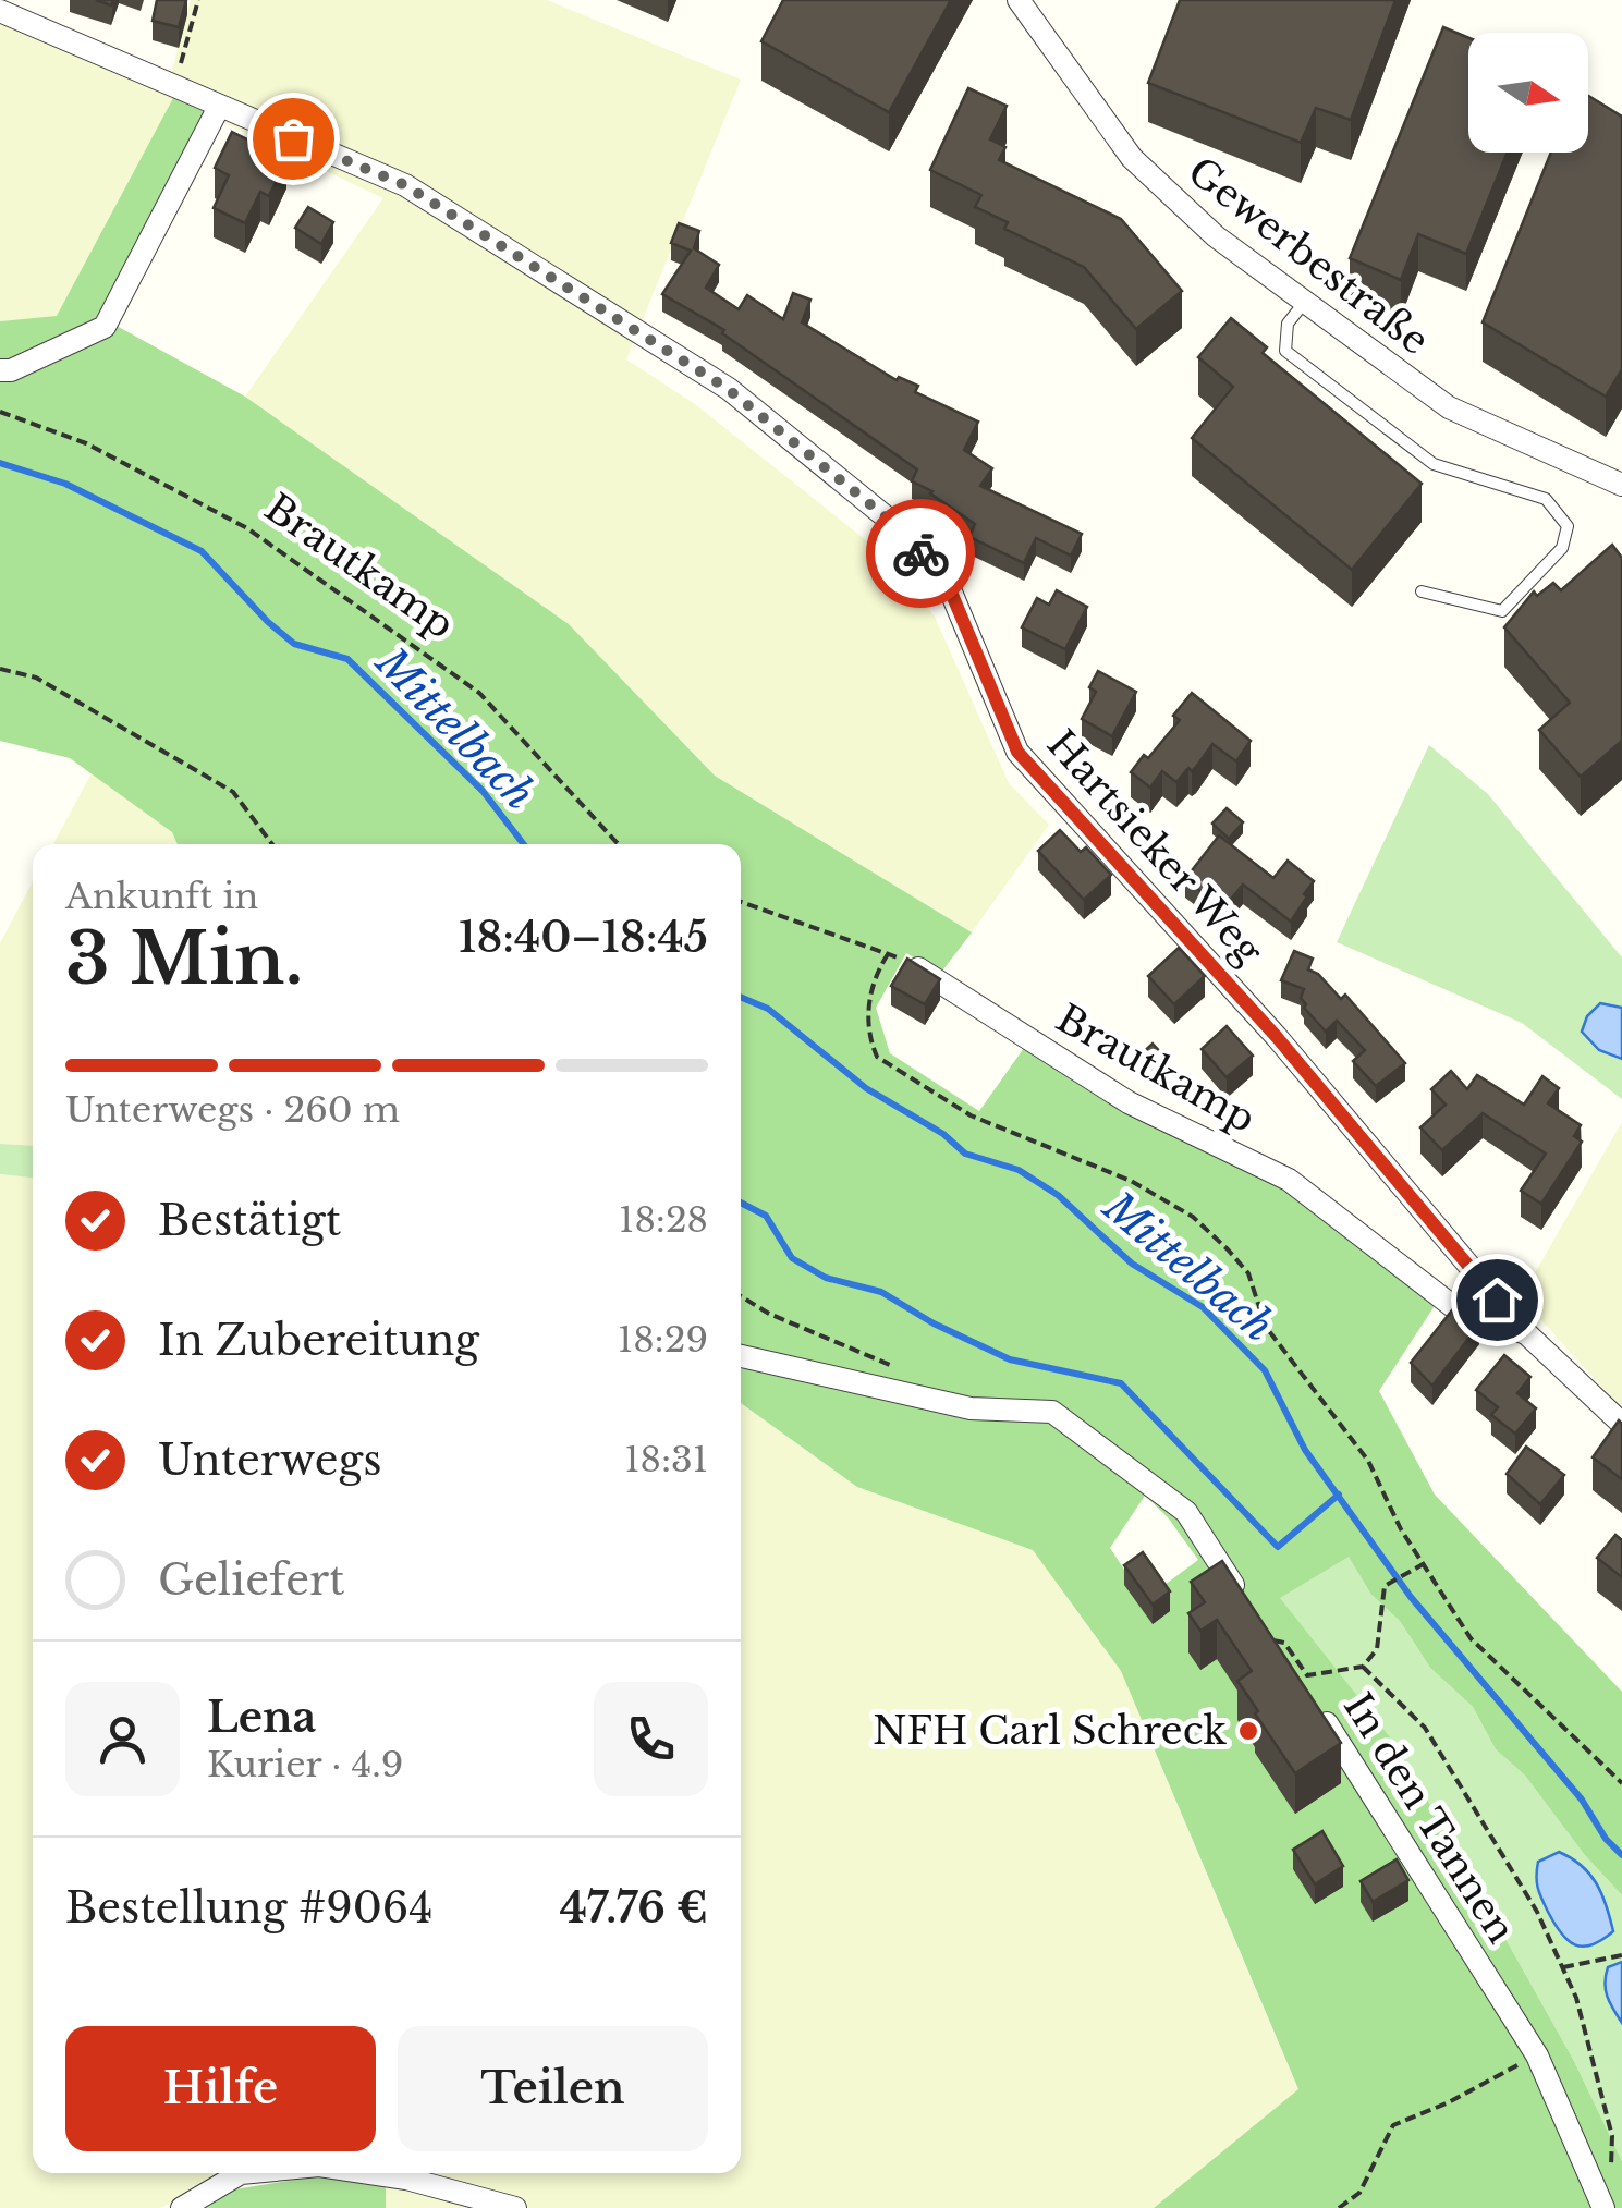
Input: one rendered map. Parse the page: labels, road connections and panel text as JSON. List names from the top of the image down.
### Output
{
  "streets": {
    "street": [
      "Gewerbestraße",
      "Brautkamp",
      "Hartsieker Weg",
      "In den Tannen"
    ]
  },
  "crossings": [
    ["Brautkamp", "Hartsieker Weg"]
  ],
  "water": ["Mittelbach"],
  "places": ["NFH Carl Schreck"],
  "north": "right",
  "page": {
    "heading": ["3 Min.", "Ankunft in", "18:40–18:45"],
    "panel": [
      "Lena",
      "Kurier · 4.9",
      "Bestellung #9064",
      "47.76 €"
    ],
    "bar": "Unterwegs · 260 m",
    "list": [
      ["Bestätigt", "18:28"],
      ["In Zubereitung", "18:29"],
      ["Unterwegs", "18:31"],
      "Geliefert"
    ],
    "buttons": ["Hilfe", "Teilen"]
  }
}
